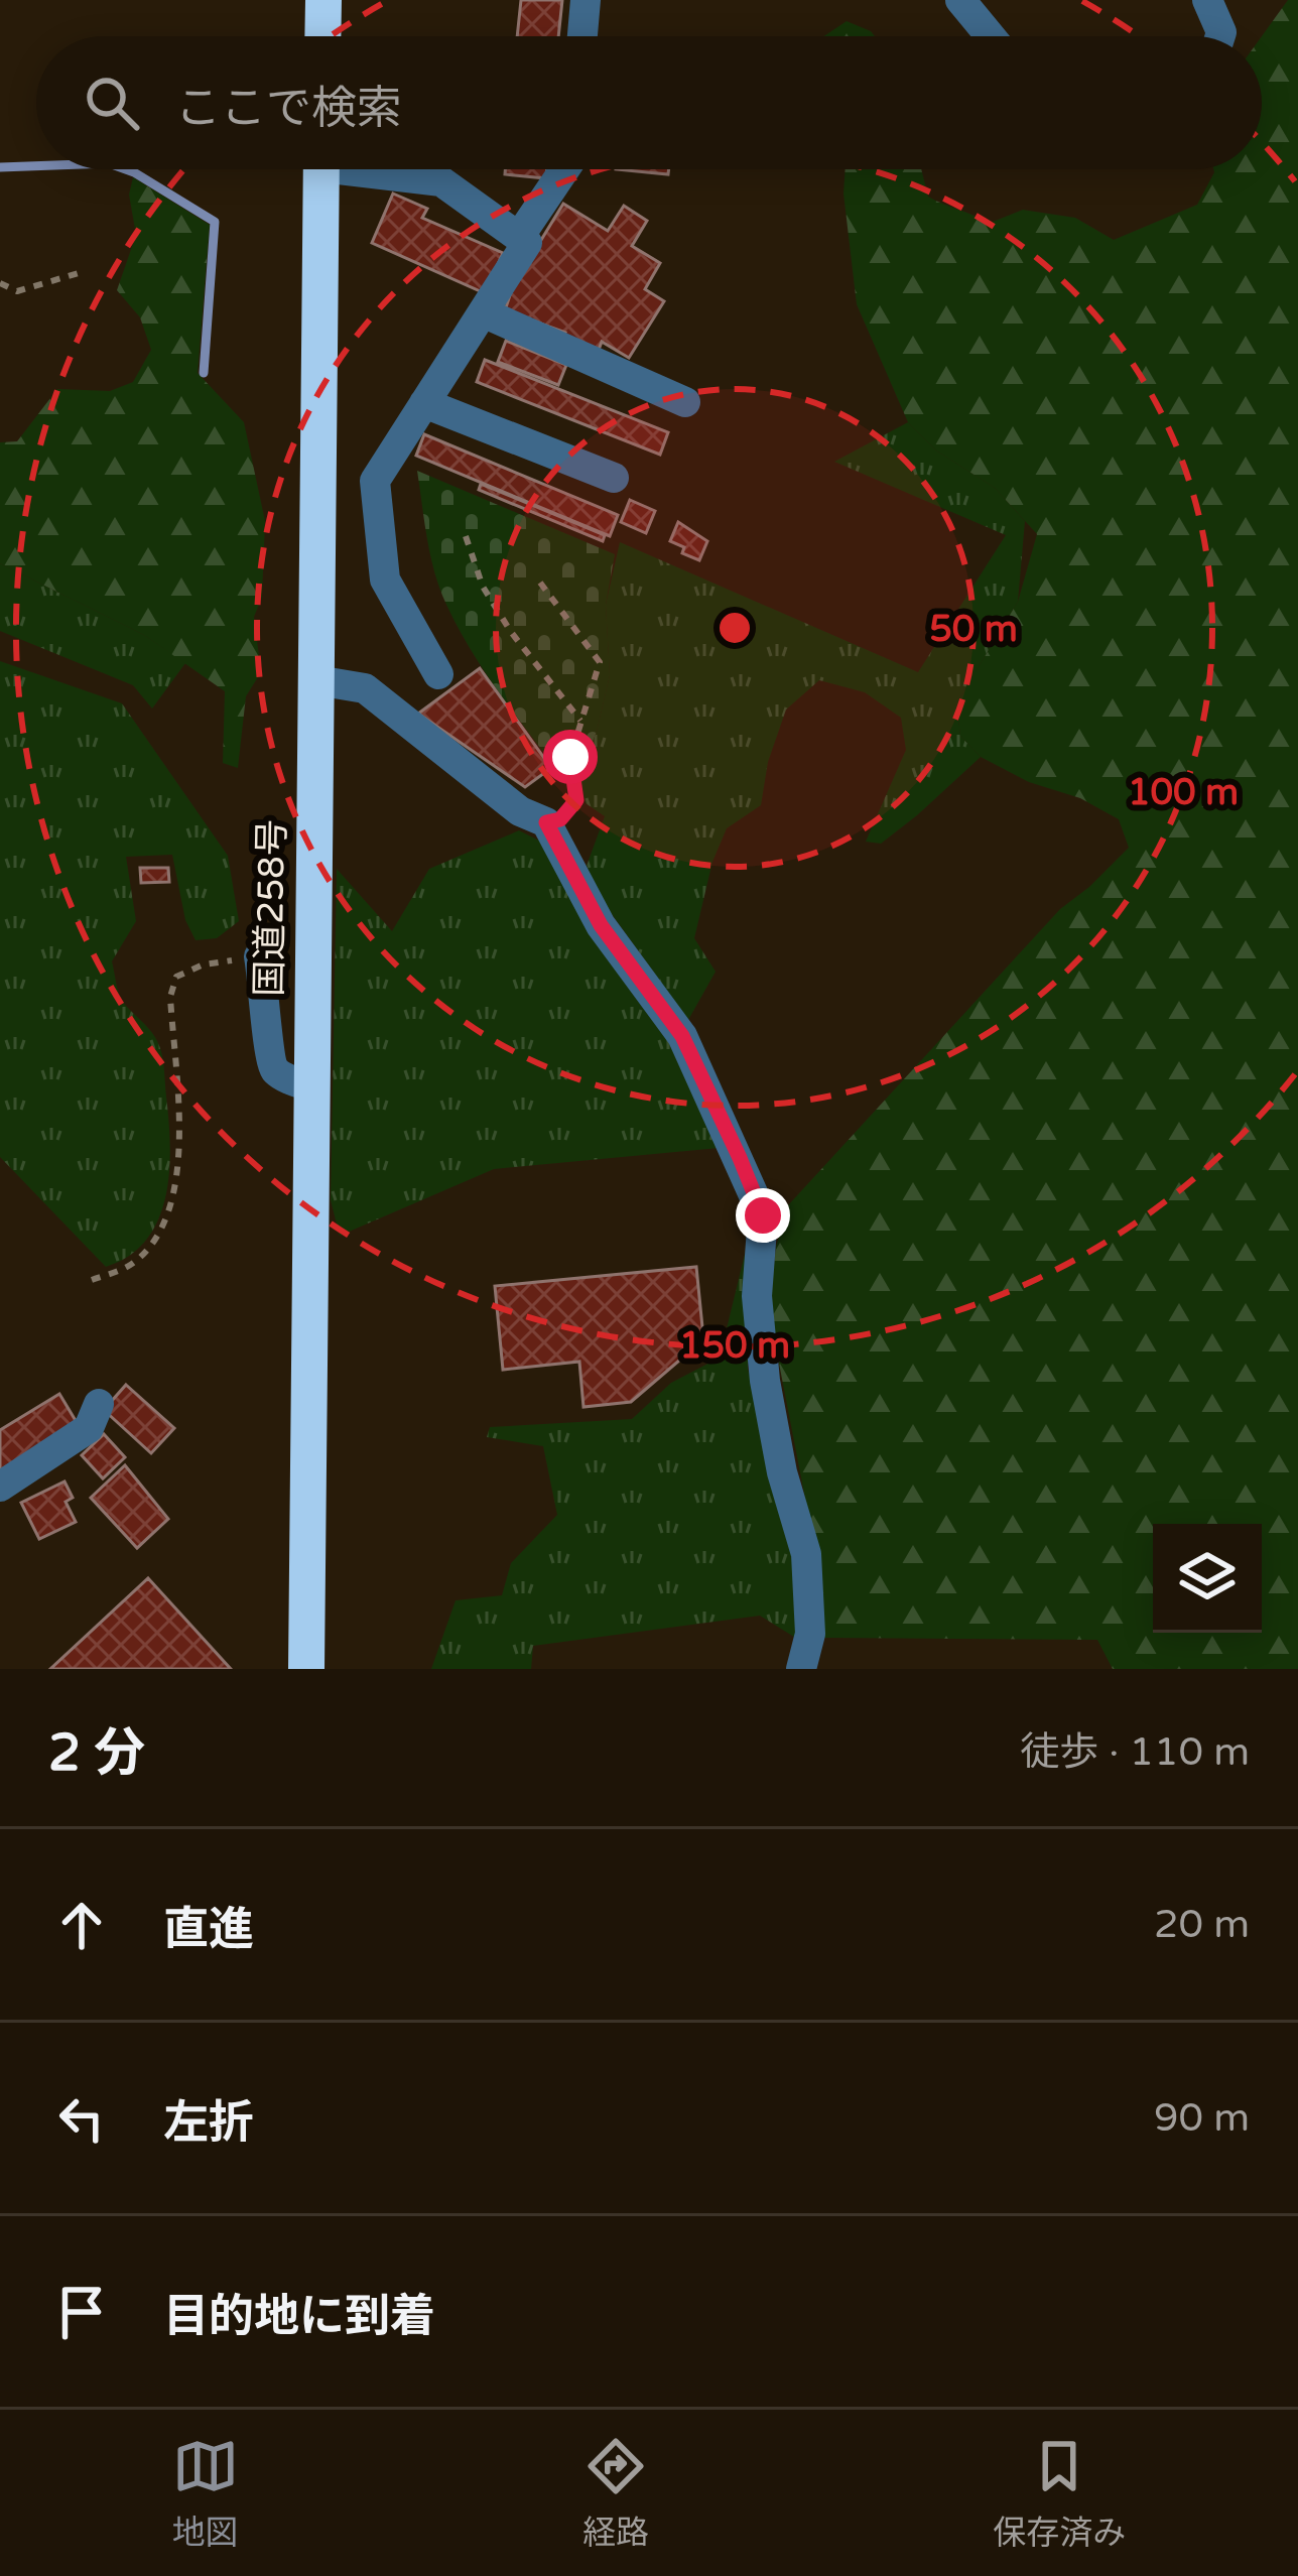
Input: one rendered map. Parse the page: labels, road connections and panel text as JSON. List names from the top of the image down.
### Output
{
  "streets": {
    "highway": ["国道258号"]
  },
  "page": {
    "search": "ここで検索",
    "heading": ["2 分", "徒歩 · 110 m"],
    "list": [
      ["直進", "20 m"],
      ["左折", "90 m"],
      "目的地に到着"
    ],
    "nav": ["地図", "経路", "保存済み"]
  },
  "rings": ["50 m", "100 m", "150 m"]
}
